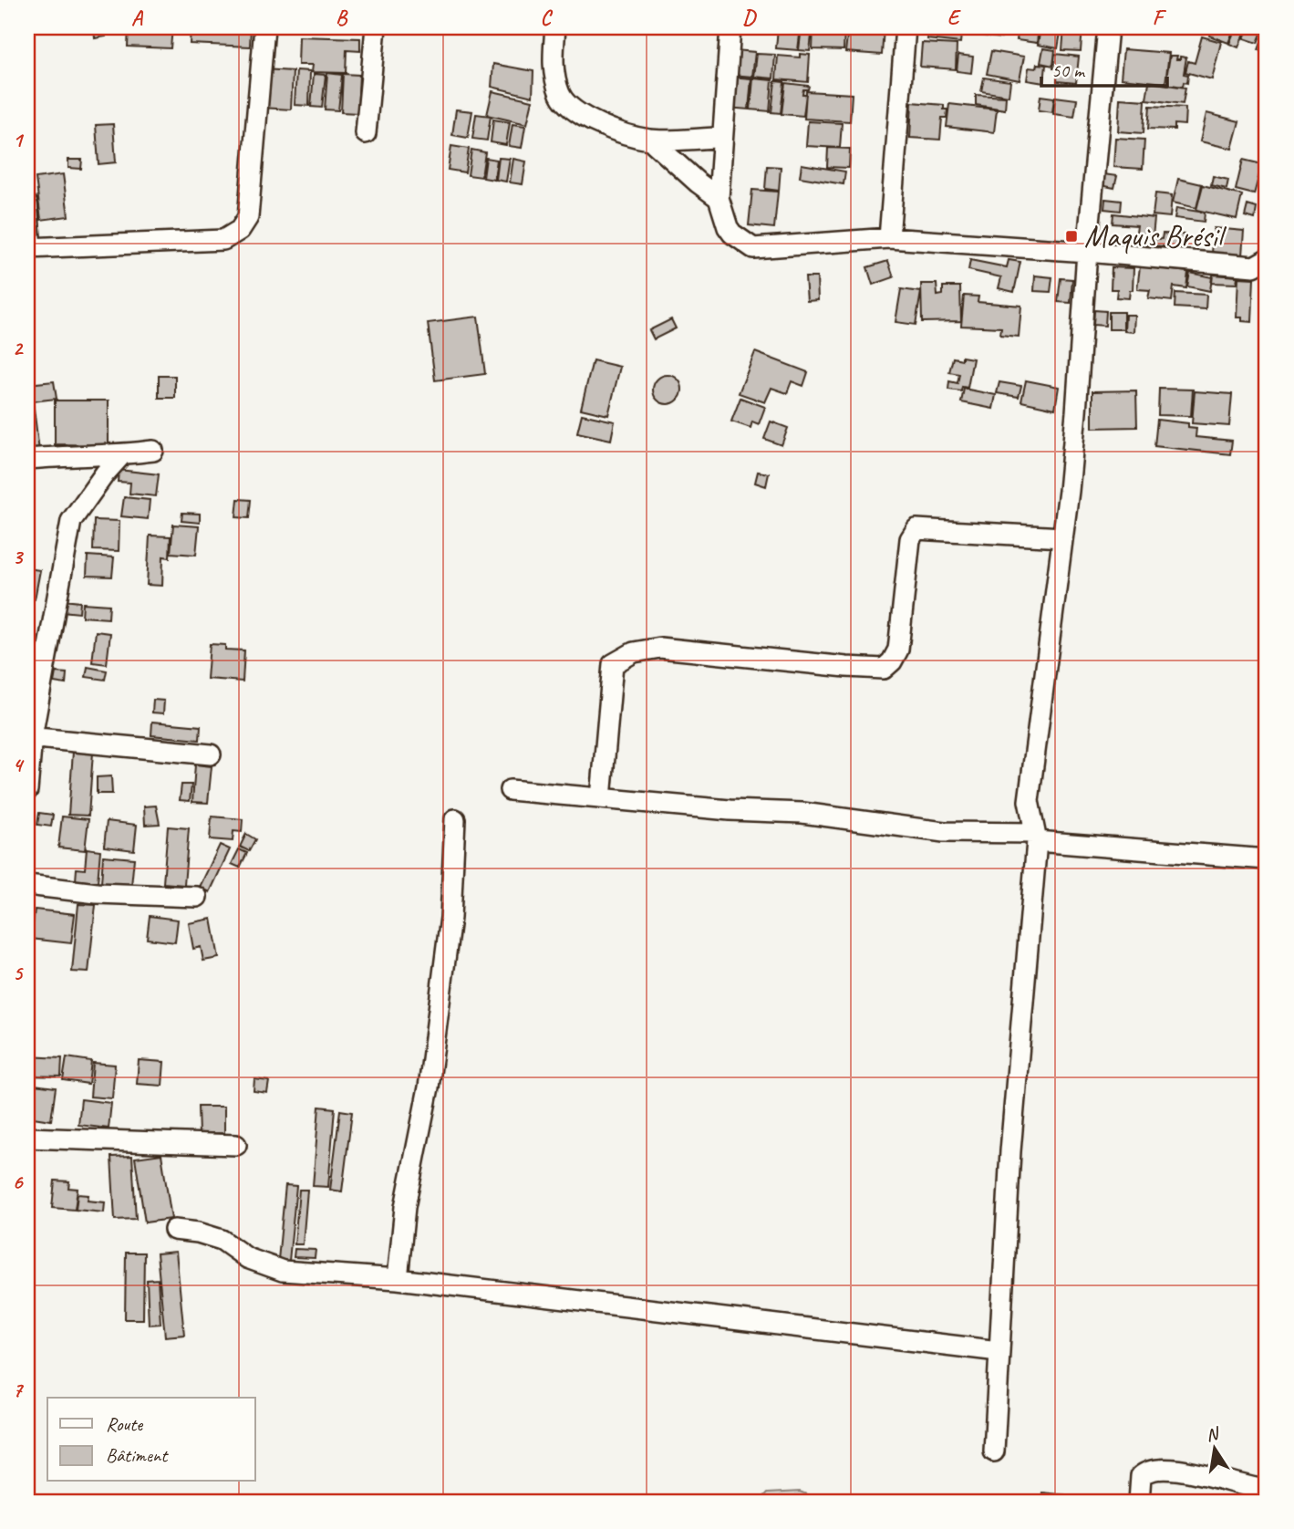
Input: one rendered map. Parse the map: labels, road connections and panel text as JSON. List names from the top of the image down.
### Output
{
  "places": {
    "transit": ["Maquis Brésil"]
  },
  "legend": ["Route", "Bâtiment"],
  "scale_bar": "50 m",
  "north": "top",
  "grid": {
    "columns": [
      "A",
      "B",
      "C",
      "D",
      "E",
      "F"
    ],
    "rows": [
      "1",
      "2",
      "3",
      "4",
      "5",
      "6",
      "7"
    ]
  }
}
